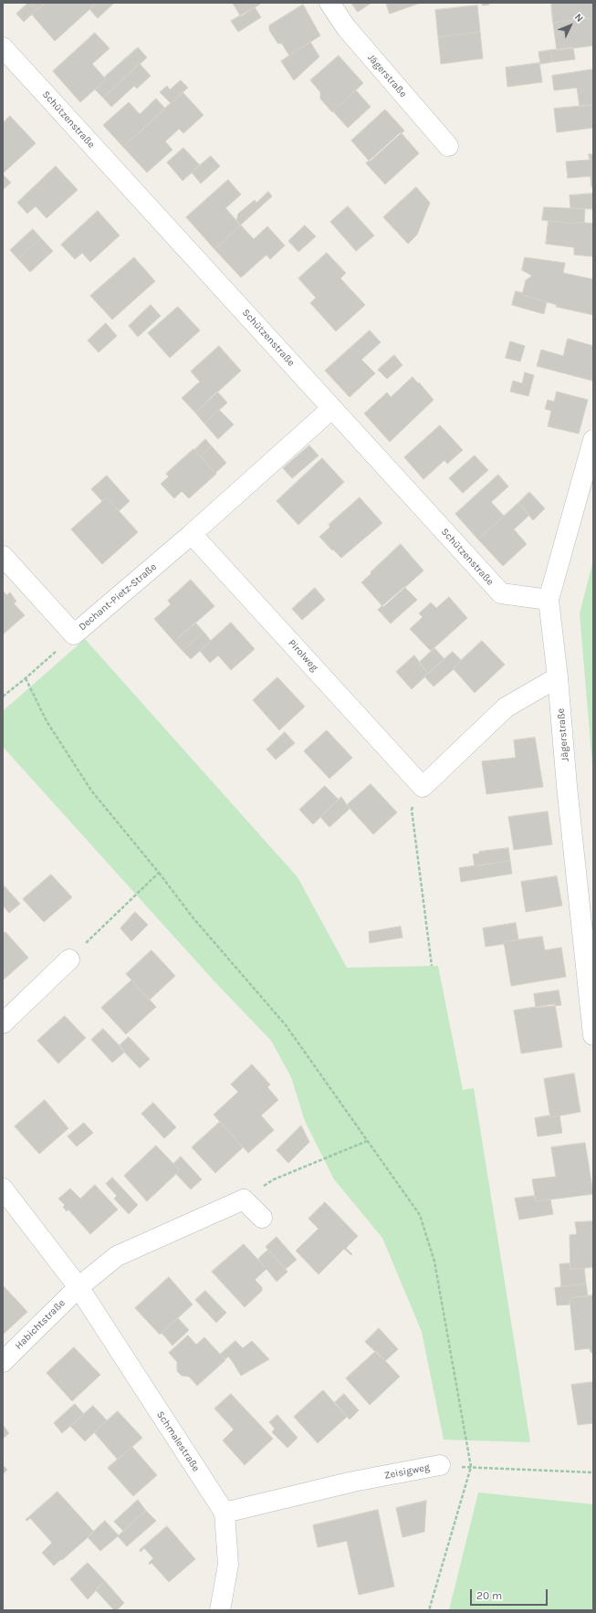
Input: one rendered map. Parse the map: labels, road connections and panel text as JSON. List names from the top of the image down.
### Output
{
  "streets": {
    "street": [
      "Jägerstraße",
      "Schützenstraße",
      "Dechant-Pietz-Straße",
      "Pirolweg",
      "Habichtstraße",
      "Schmalestraße",
      "Zeisigweg"
    ]
  },
  "crossings": [
    ["Jägerstraße", "Schützenstraße"],
    ["Dechant-Pietz-Straße", "Pirolweg"],
    ["Habichtstraße", "Schmalestraße"],
    ["Schmalestraße", "Zeisigweg"]
  ],
  "scale_bar": "20 m",
  "north": "top right"
}
